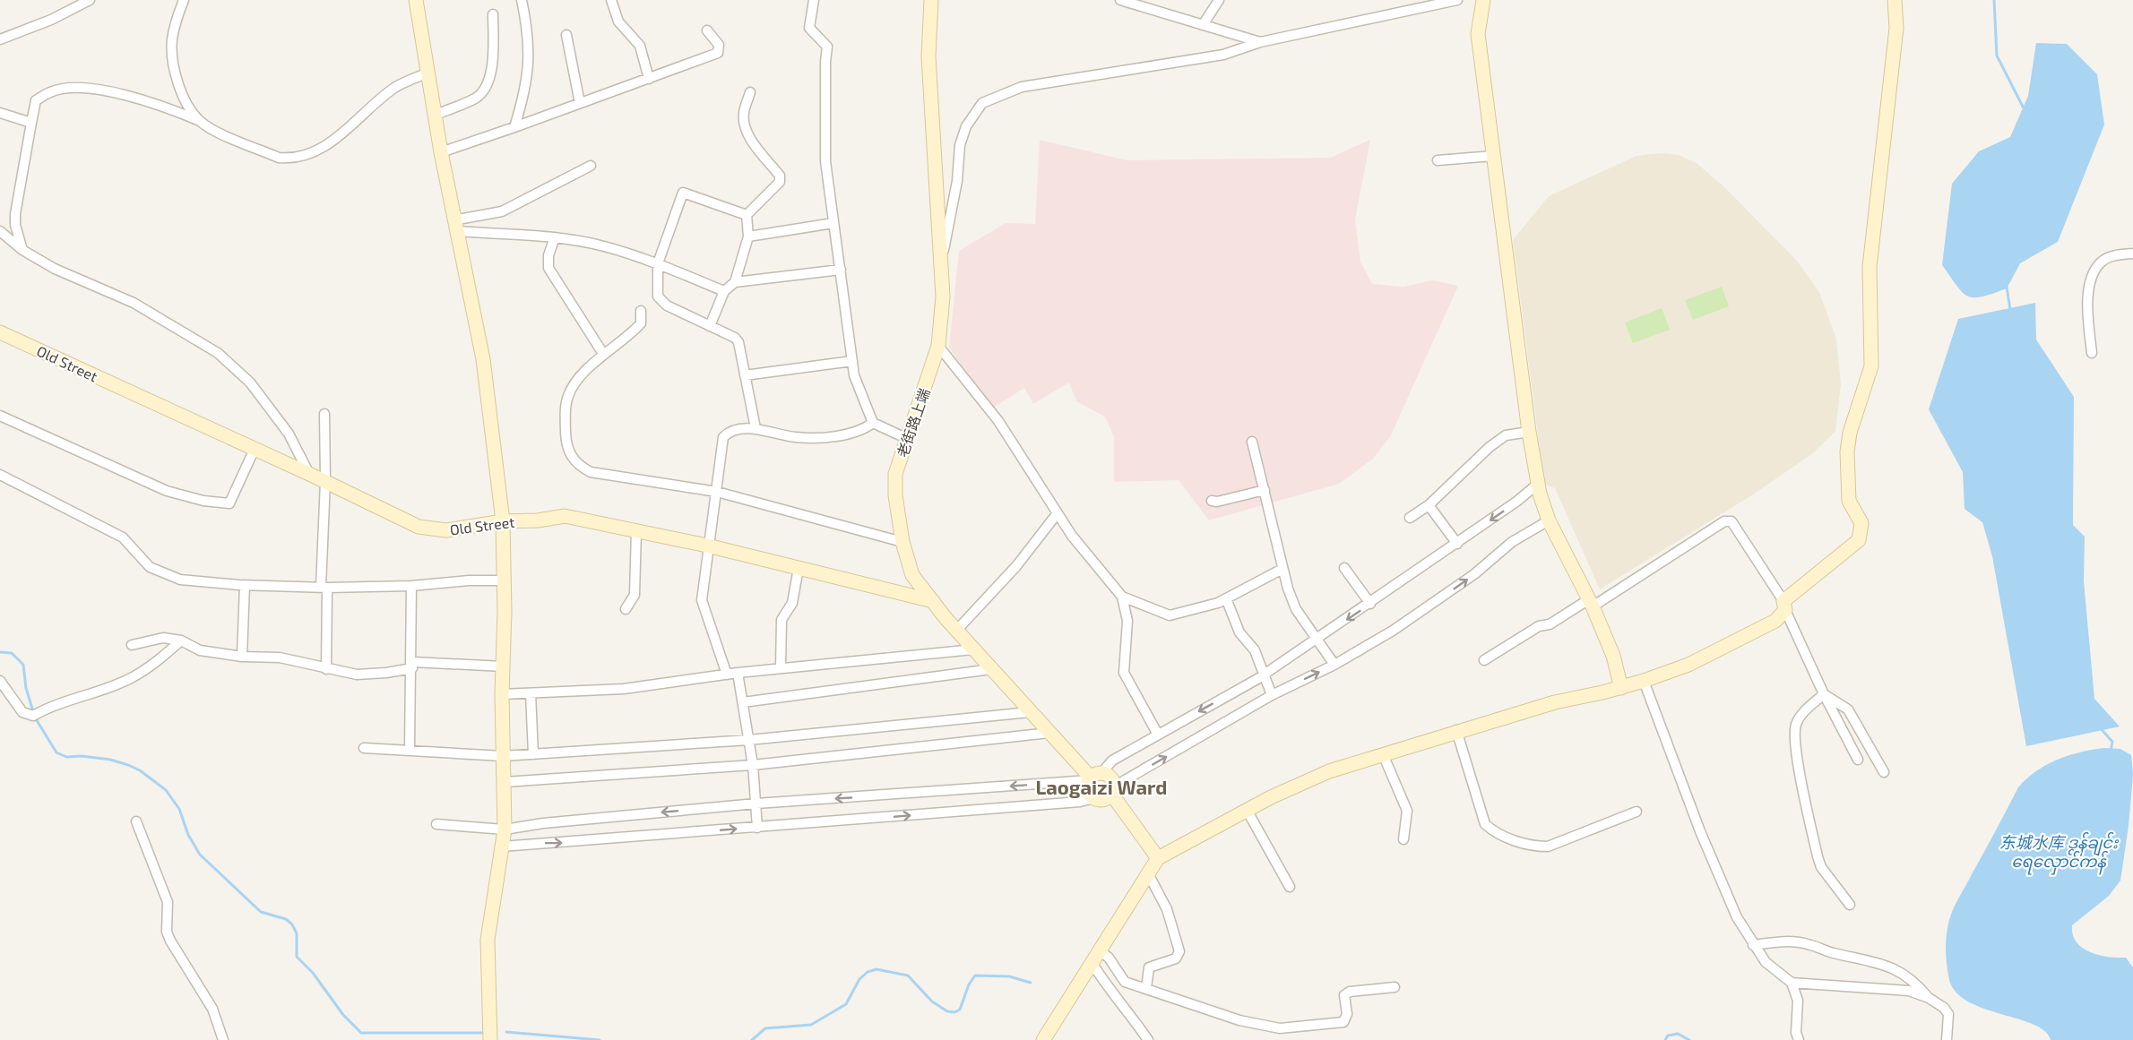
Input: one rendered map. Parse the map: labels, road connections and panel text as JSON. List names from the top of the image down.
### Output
{
  "streets": {
    "street": ["Old Street", "老街路上端"]
  },
  "crossings": [
    ["Old Street", "老街路上端"]
  ],
  "districts": ["Laogaizi Ward"],
  "water": ["东城水库 ဒွန်ချင်း ရေလှောင်ကန်"]
}
